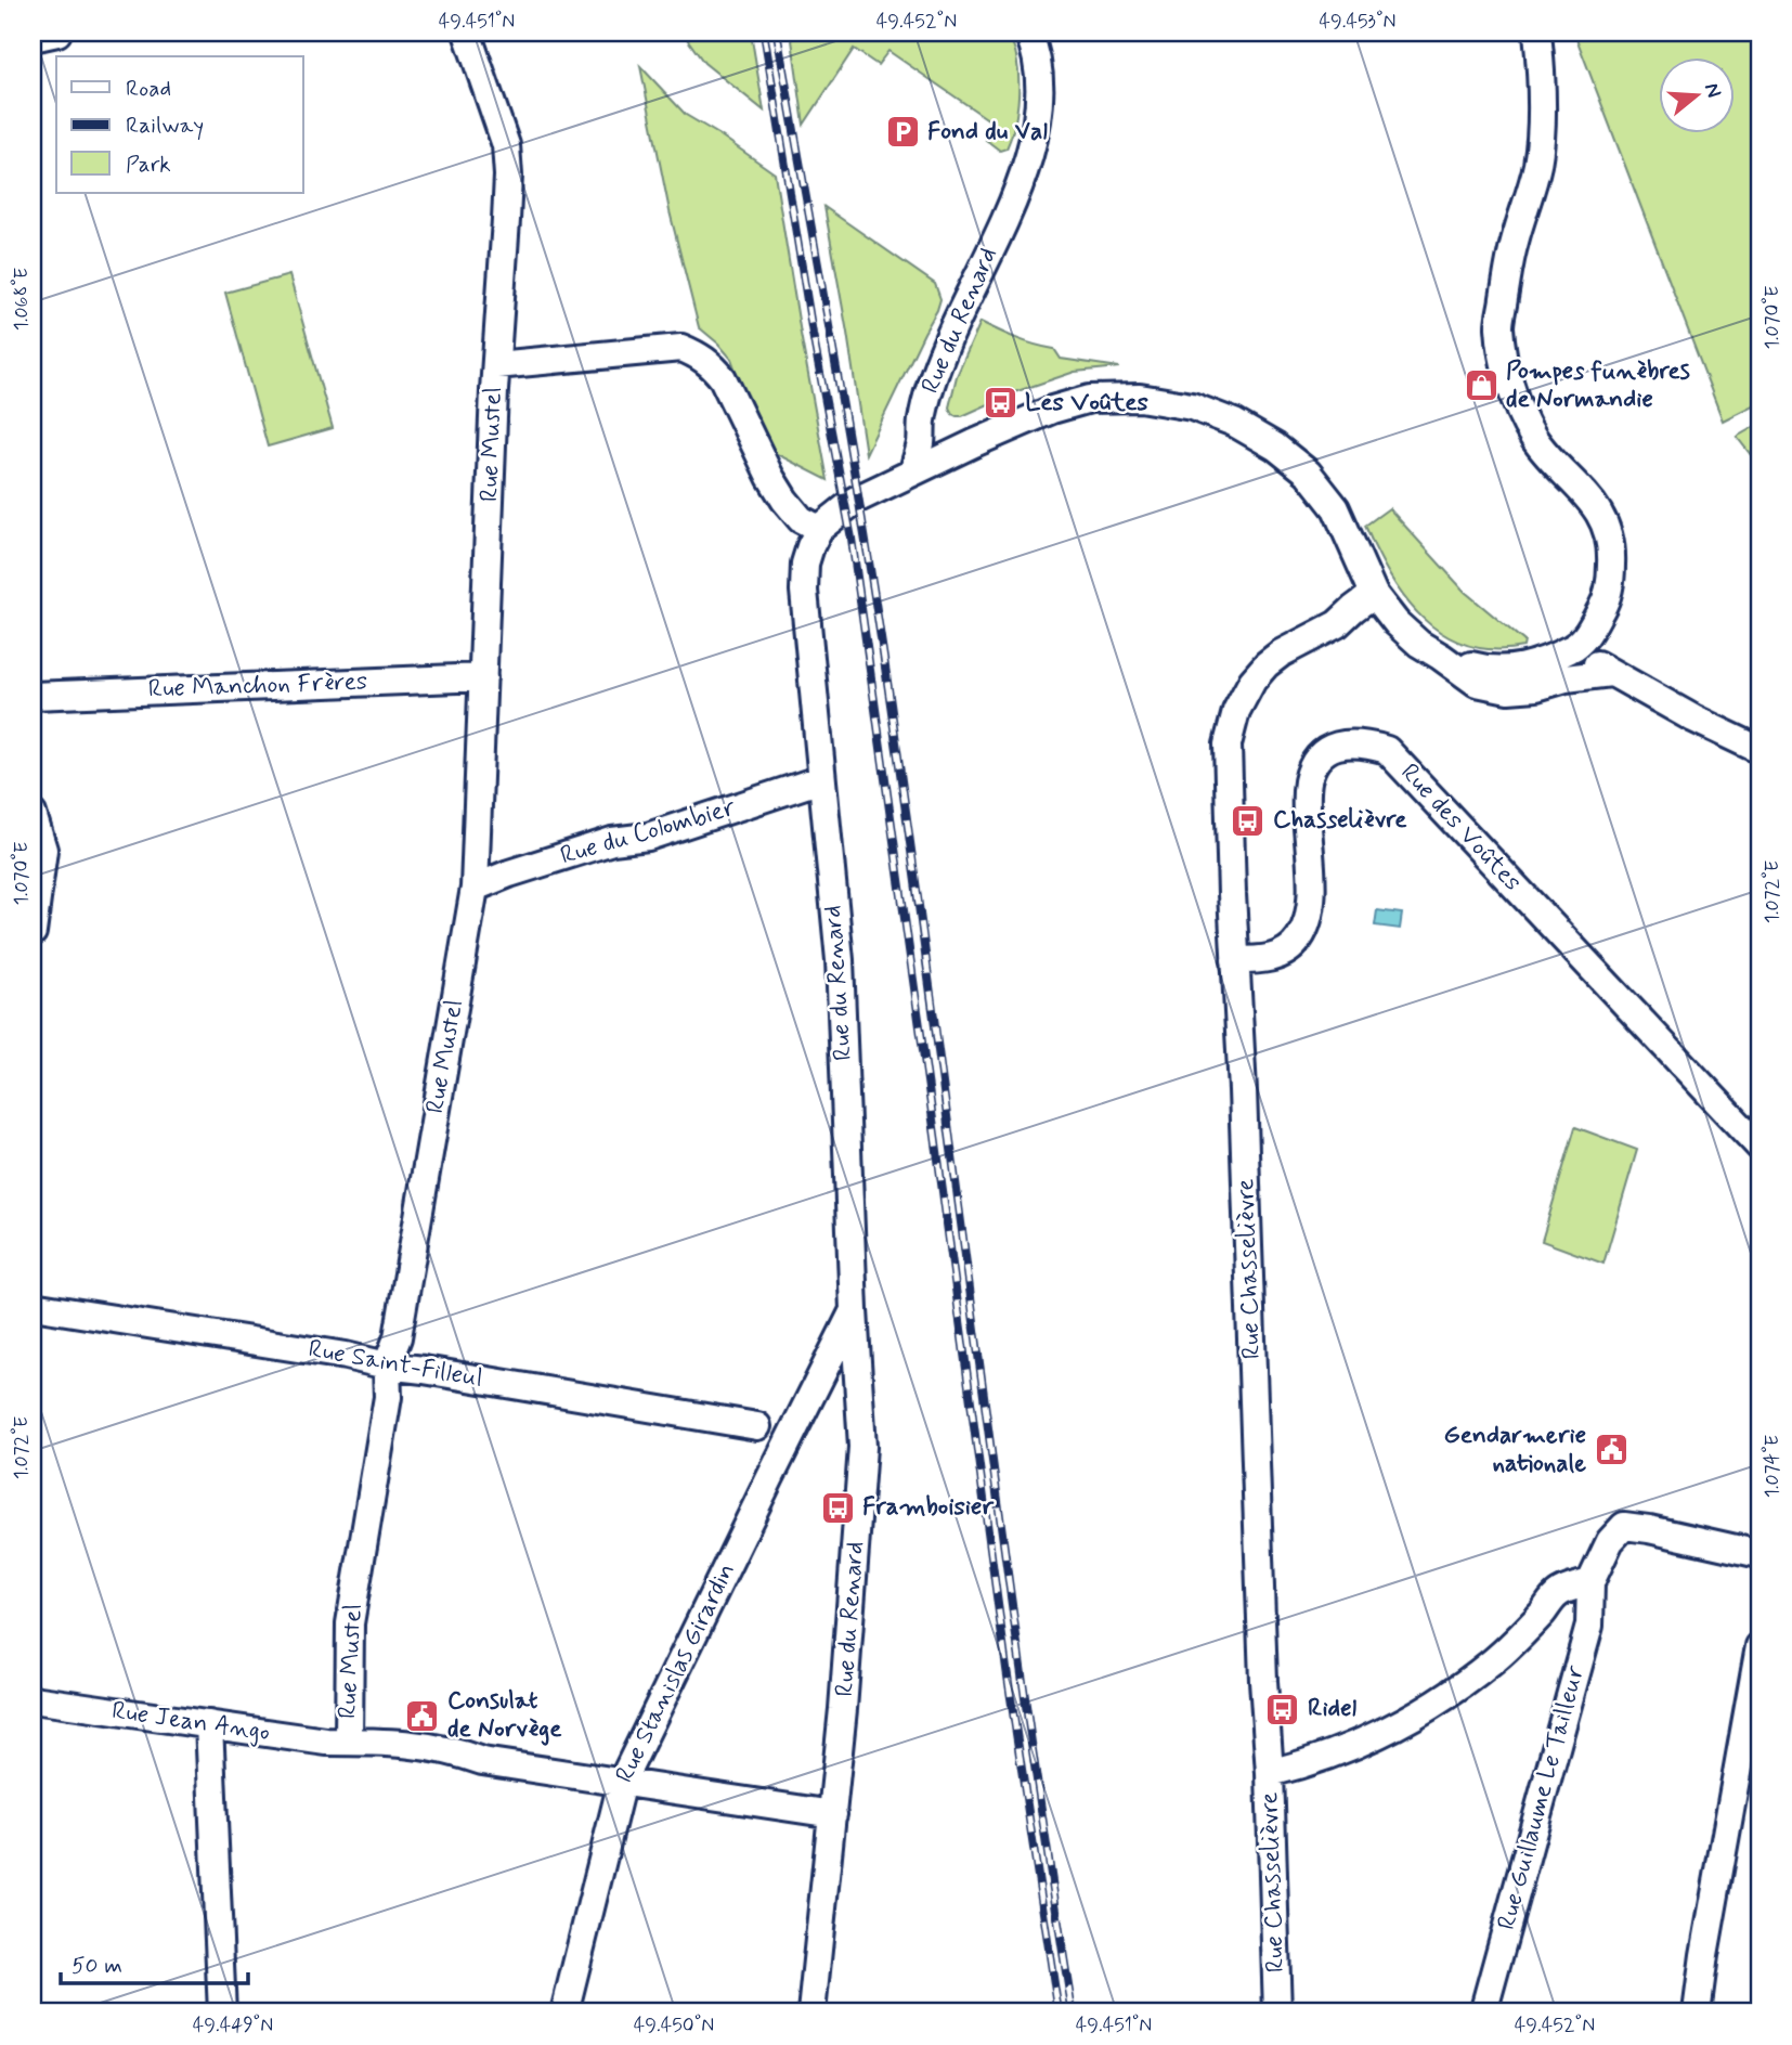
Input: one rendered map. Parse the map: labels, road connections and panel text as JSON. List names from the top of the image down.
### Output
{
  "streets": {
    "street": [
      "Rue du Renard",
      "Rue Mustel",
      "Rue Manchon Frères",
      "Rue des Voûtes",
      "Rue du Colombier",
      "Rue Chasselièvre",
      "Rue Saint-Filleul",
      "Rue Stanislas Girardin",
      "Rue Jean Ango",
      "Rue Guillaume Le Tailleur"
    ]
  },
  "crossings": [
    ["Rue du Renard", "Rue du Colombier"],
    ["Rue du Renard", "Rue Stanislas Girardin"],
    ["Rue du Renard", "Rue Jean Ango"],
    ["Rue Mustel", "Rue Manchon Frères"],
    ["Rue Mustel", "Rue du Colombier"],
    ["Rue Mustel", "Rue Saint-Filleul"],
    ["Rue Mustel", "Rue Jean Ango"],
    ["Rue des Voûtes", "Rue Chasselièvre"],
    ["Rue Stanislas Girardin", "Rue Jean Ango"]
  ],
  "places": {
    "parking": ["Fond du Val"],
    "shop": ["Pompes funèbres de Normandie"],
    "bus stop": [
      "Les Voûtes",
      "Chasselièvre",
      "Framboisier",
      "Ridel"
    ],
    "public building": ["Gendarmerie nationale", "Consulat de Norvège"]
  },
  "legend": ["Road", "Railway", "Park"],
  "scale_bar": "50 m",
  "north": "right",
  "coordinates": [
    "49.451°N",
    "49.452°N",
    "49.453°N",
    "1.068°E",
    "1.070°E",
    "1.072°E",
    "1.074°E",
    "49.449°N",
    "49.450°N"
  ]
}
